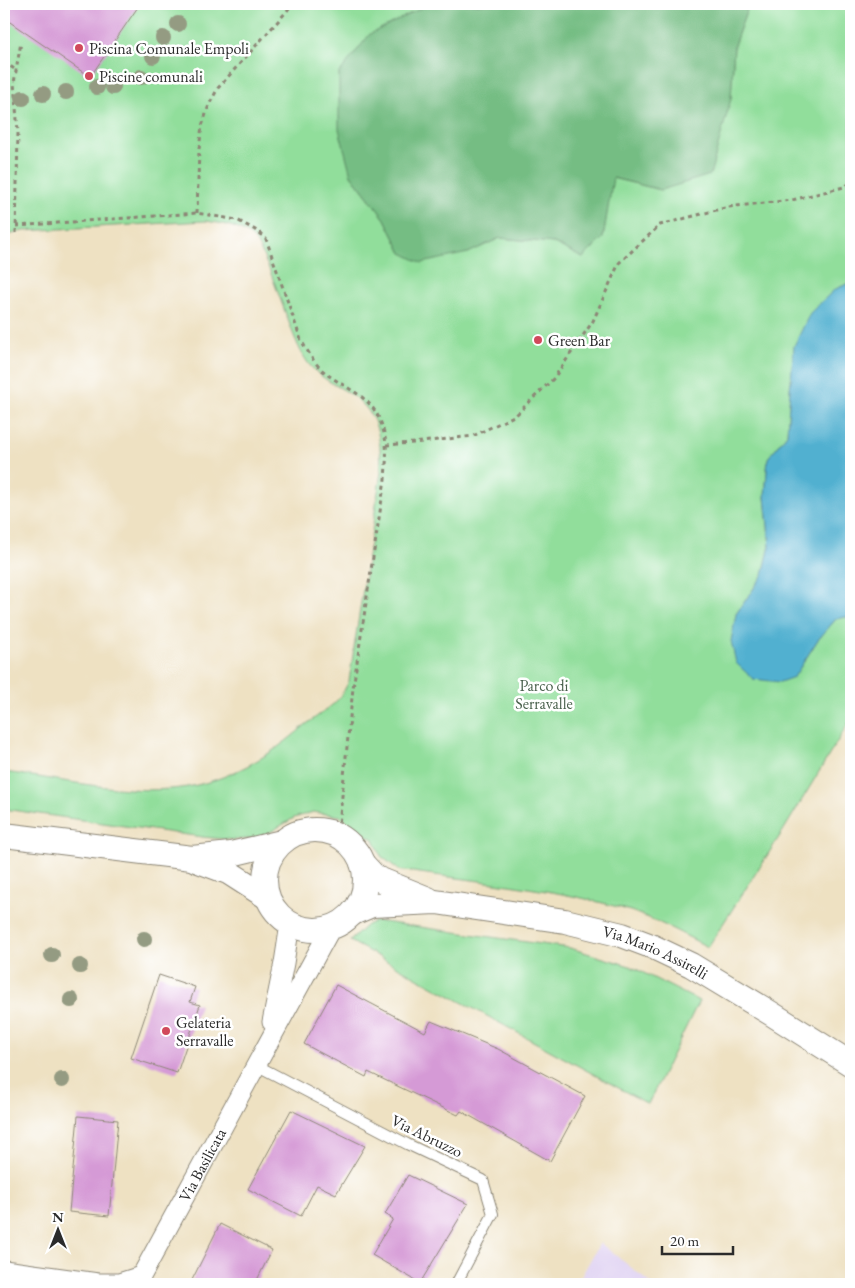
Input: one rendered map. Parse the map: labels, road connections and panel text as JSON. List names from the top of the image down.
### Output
{
  "streets": {
    "street": ["Via Mario Assirelli", "Via Basilicata"],
    "lane": ["Via Abruzzo"]
  },
  "crossings": [
    ["Via Abruzzo", "Via Basilicata"]
  ],
  "parks": ["Parco di Serravalle"],
  "places": [
    "Piscina Comunale Empoli",
    "Piscine comunali",
    "Green Bar",
    "Gelateria Serravalle"
  ],
  "scale_bar": "20 m",
  "north": "top"
}
